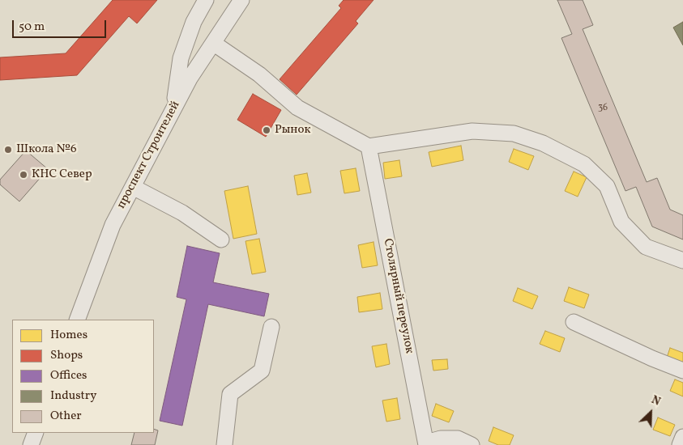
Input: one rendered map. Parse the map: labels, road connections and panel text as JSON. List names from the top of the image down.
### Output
{
  "streets": {
    "street": ["проспект Строителей", "Столярный переулок"]
  },
  "places": ["Рынок", "Школа №6", "КНС Север"],
  "house_numbers": ["36"],
  "legend": [
    "Homes",
    "Shops",
    "Offices",
    "Industry",
    "Other"
  ],
  "scale_bar": "50 m",
  "north": "top right"
}
